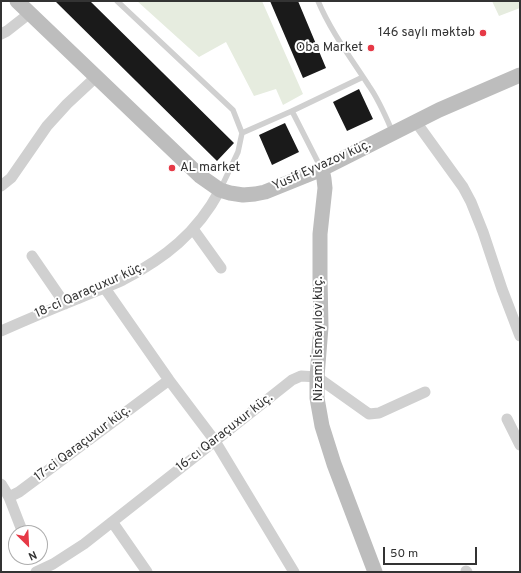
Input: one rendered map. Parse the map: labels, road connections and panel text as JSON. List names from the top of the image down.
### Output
{
  "streets": {
    "street": [
      "Yusif Eyvazov küç.",
      "18-ci Qaraçuxur küç.",
      "Nizami İsmayılov küç.",
      "16-cı Qaraçuxur küç.",
      "17-ci Qaraçuxur küç."
    ]
  },
  "crossings": [
    ["Yusif Eyvazov küç.", "18-ci Qaraçuxur küç."],
    ["Yusif Eyvazov küç.", "Nizami İsmayılov küç."],
    ["Nizami İsmayılov küç.", "16-cı Qaraçuxur küç."]
  ],
  "places": ["146 saylı məktəb", "Oba Market", "AL market"],
  "scale_bar": "50 m",
  "north": "bottom right"
}
